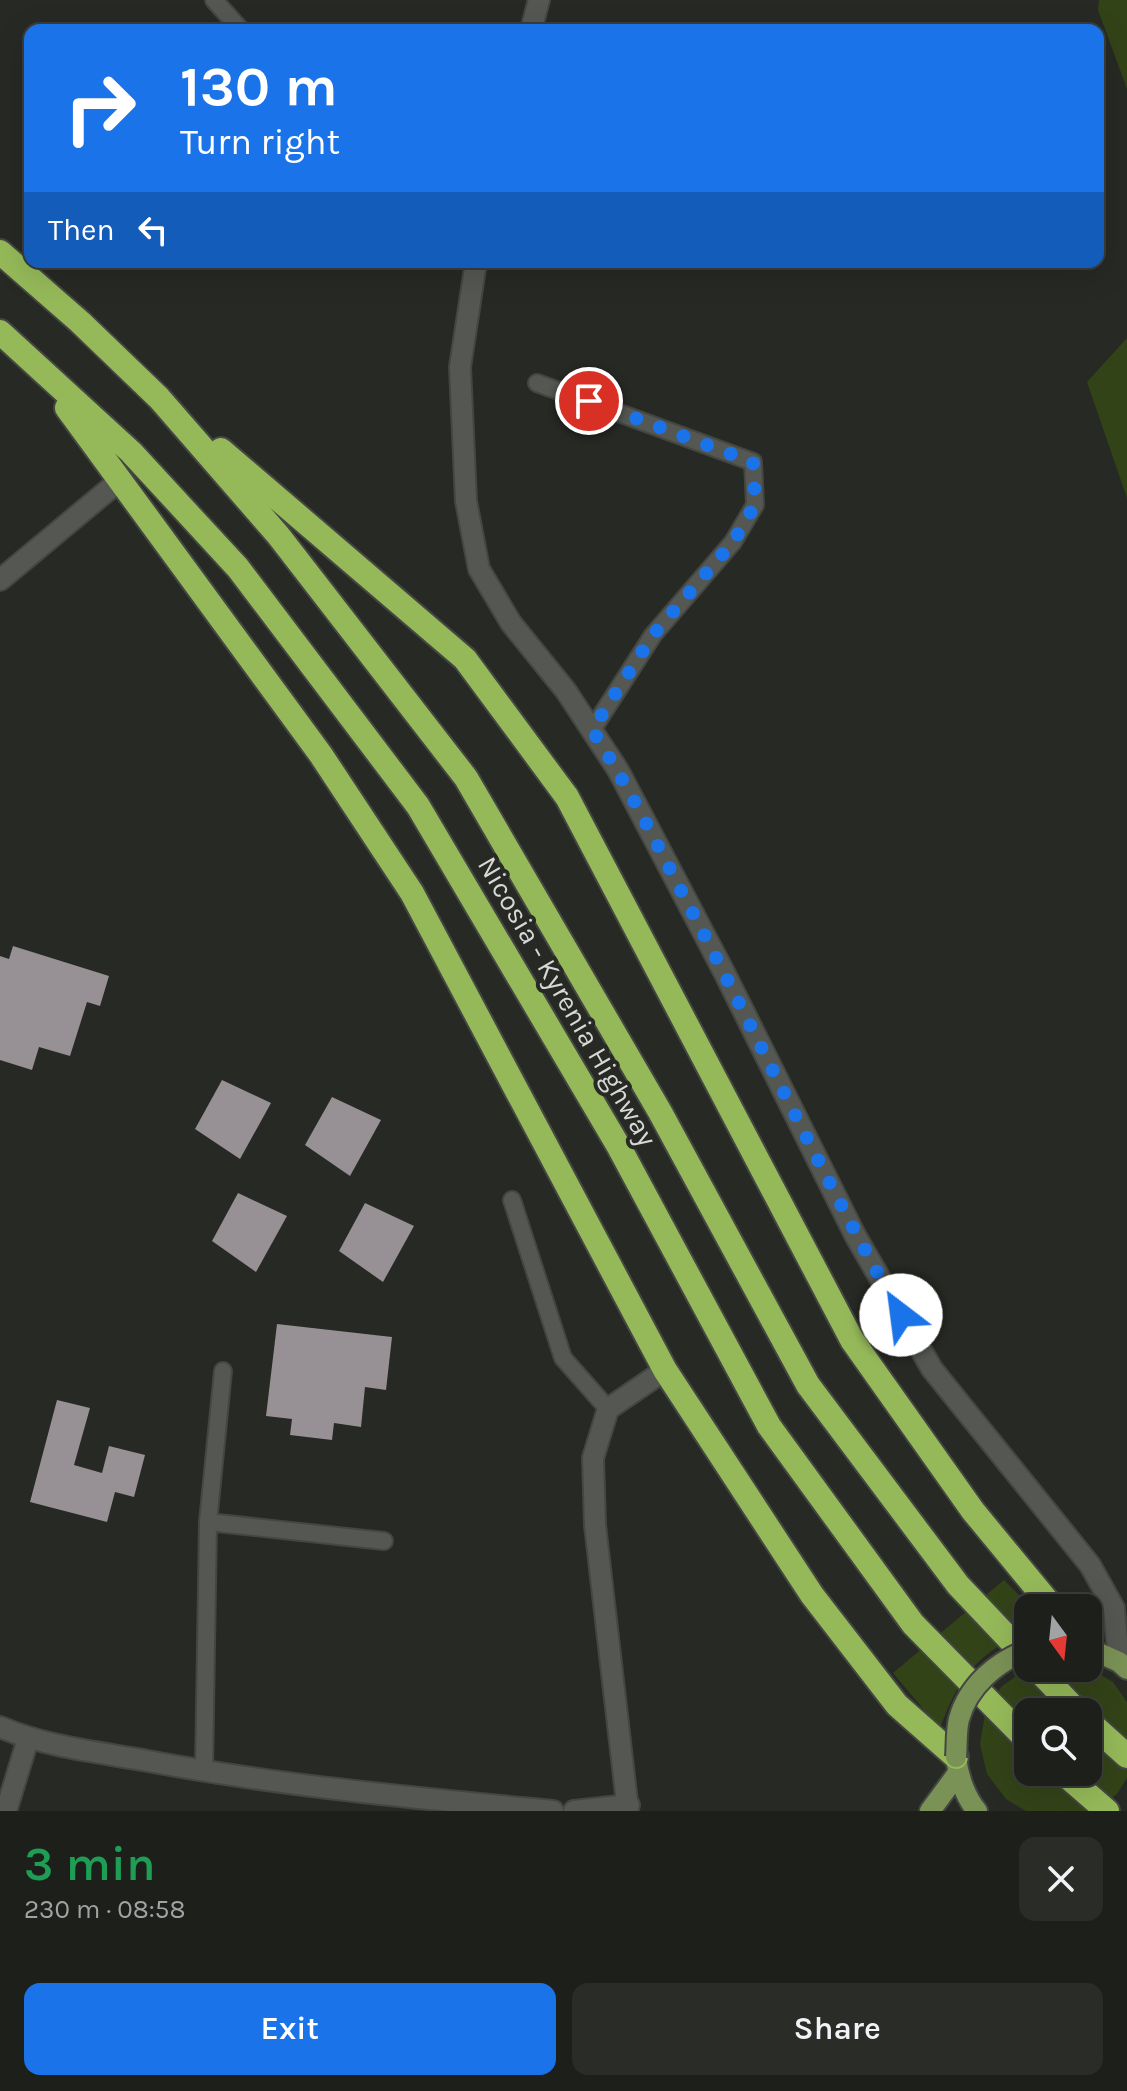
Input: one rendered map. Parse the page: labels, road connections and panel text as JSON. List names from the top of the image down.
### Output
{
  "streets": {
    "highway": ["Nicosia - Kyrenia Highway"]
  },
  "north": "bottom",
  "page": {
    "turn": ["130 m", "Turn right"],
    "then": "Then",
    "heading": ["3 min", "230 m · 08:58"],
    "buttons": ["Exit", "Share"]
  }
}
